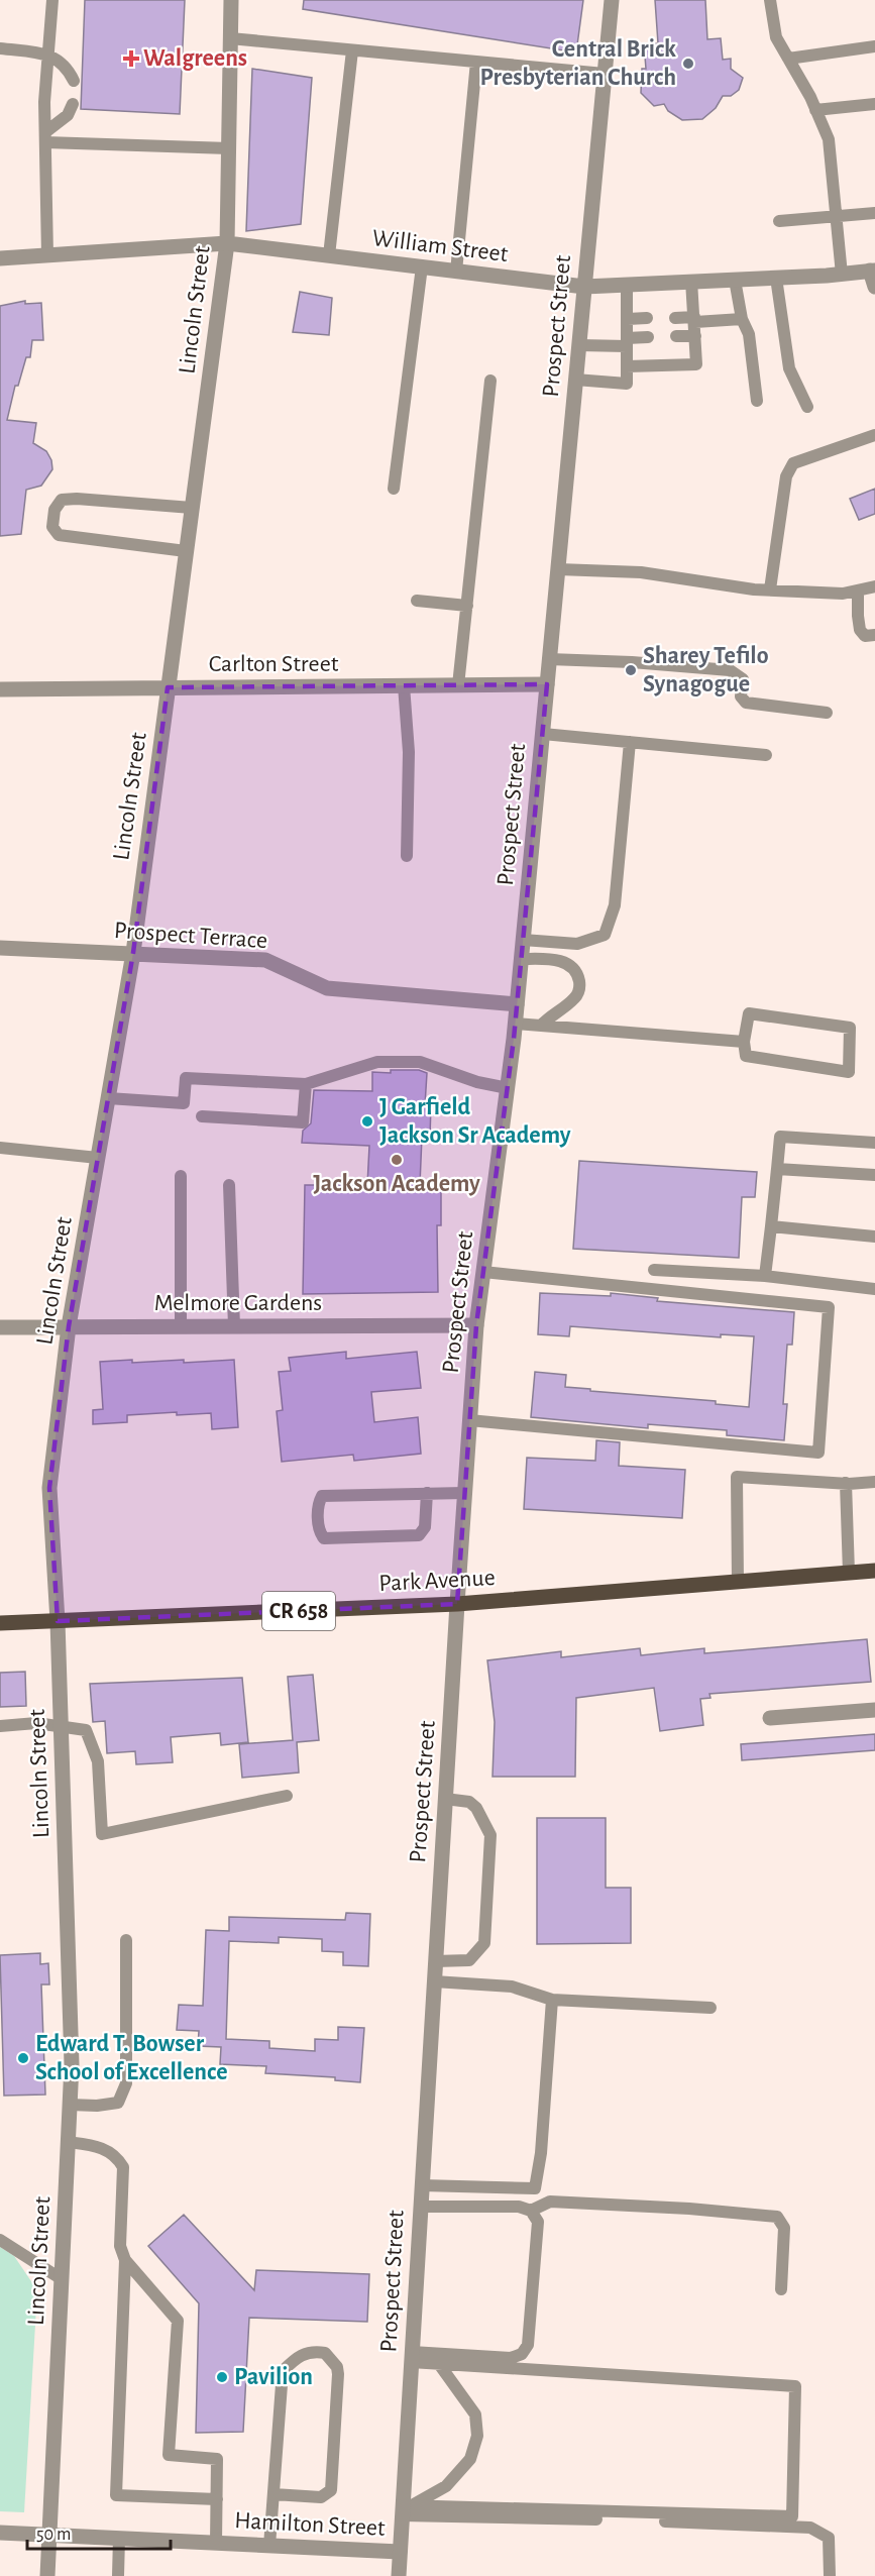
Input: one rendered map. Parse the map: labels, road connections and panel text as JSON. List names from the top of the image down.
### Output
{
  "streets": {
    "main road": ["Park Avenue", "CR 658"],
    "street": [
      "William Street",
      "Lincoln Street",
      "Prospect Street",
      "Carlton Street",
      "Prospect Terrace",
      "Melmore Gardens",
      "Hamilton Street"
    ]
  },
  "crossings": [
    ["William Street", "Lincoln Street"],
    ["William Street", "Prospect Street"],
    ["Lincoln Street", "Carlton Street"],
    ["Lincoln Street", "Prospect Terrace"],
    ["Lincoln Street", "Melmore Gardens"],
    ["Lincoln Street", "Park Avenue"],
    ["Lincoln Street", "Hamilton Street"],
    ["Prospect Street", "Carlton Street"],
    ["Prospect Street", "Prospect Terrace"],
    ["Prospect Street", "Melmore Gardens"],
    ["Prospect Street", "Park Avenue"],
    ["Prospect Street", "Hamilton Street"]
  ],
  "places": {
    "health": ["Walgreens"],
    "other": [
      "Central Brick Presbyterian Church",
      "Sharey Tefilo Synagogue",
      "J Garfield Jackson Sr Academy",
      "Jackson Academy",
      "Edward T. Bowser School of Excellence",
      "Pavilion"
    ]
  },
  "scale_bar": "50 m"
}
